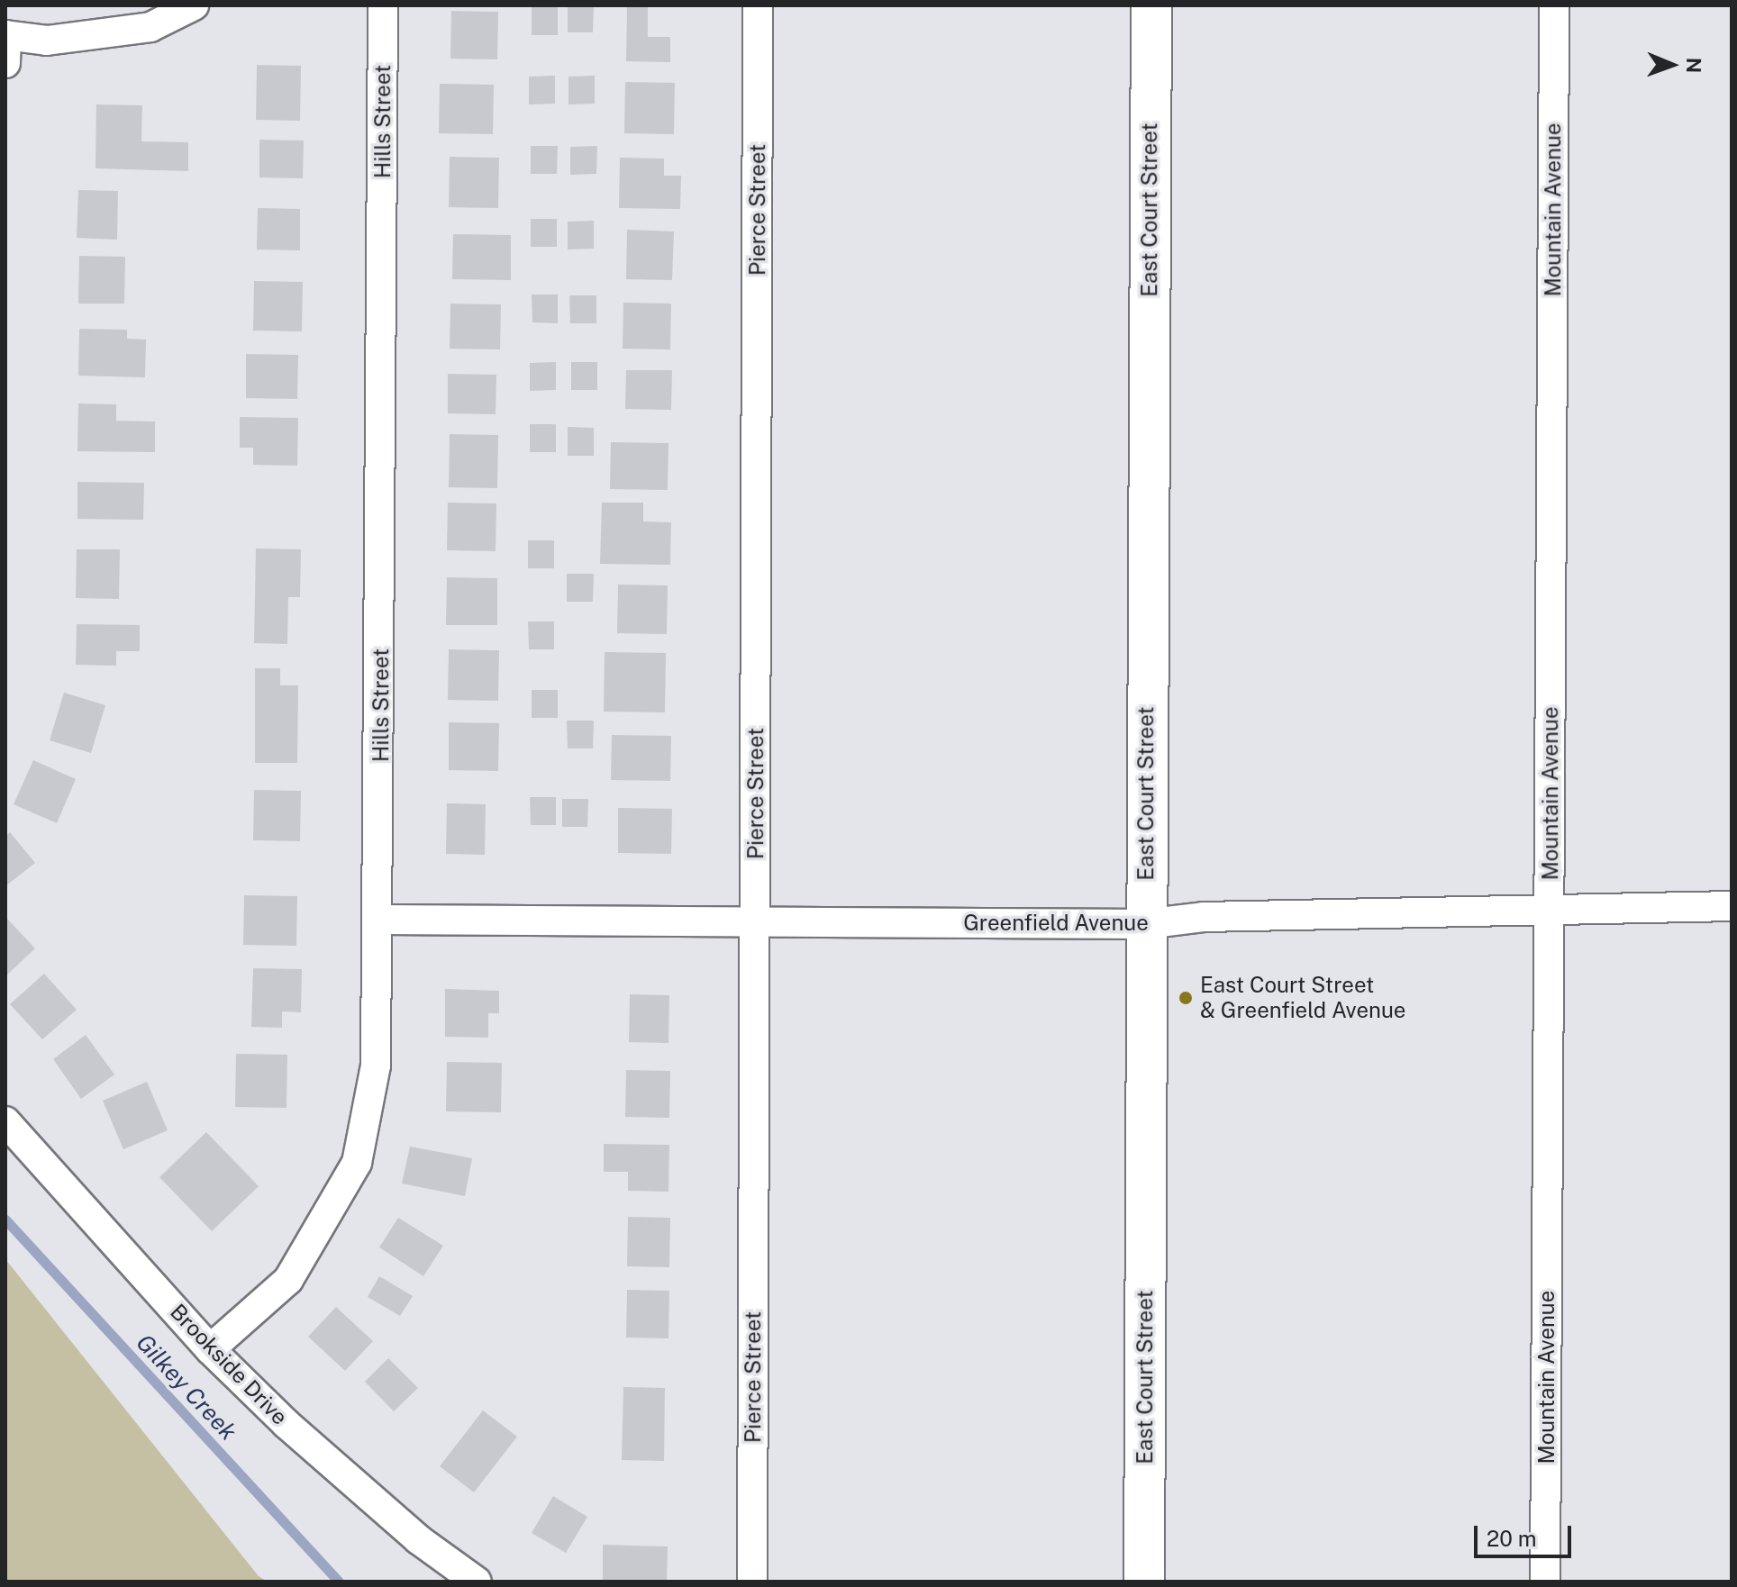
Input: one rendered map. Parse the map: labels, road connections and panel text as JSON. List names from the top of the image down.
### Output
{
  "streets": {
    "main road": ["East Court Street"],
    "street": [
      "Hills Street",
      "Pierce Street",
      "Mountain Avenue",
      "Greenfield Avenue",
      "Brookside Drive"
    ]
  },
  "crossings": [
    ["Hills Street", "Greenfield Avenue"],
    ["Hills Street", "Brookside Drive"],
    ["Pierce Street", "Greenfield Avenue"],
    ["East Court Street", "Greenfield Avenue"],
    ["Mountain Avenue", "Greenfield Avenue"]
  ],
  "water": ["Gilkey Creek"],
  "places": ["East Court Street & Greenfield Avenue"],
  "scale_bar": "20 m",
  "north": "right"
}
